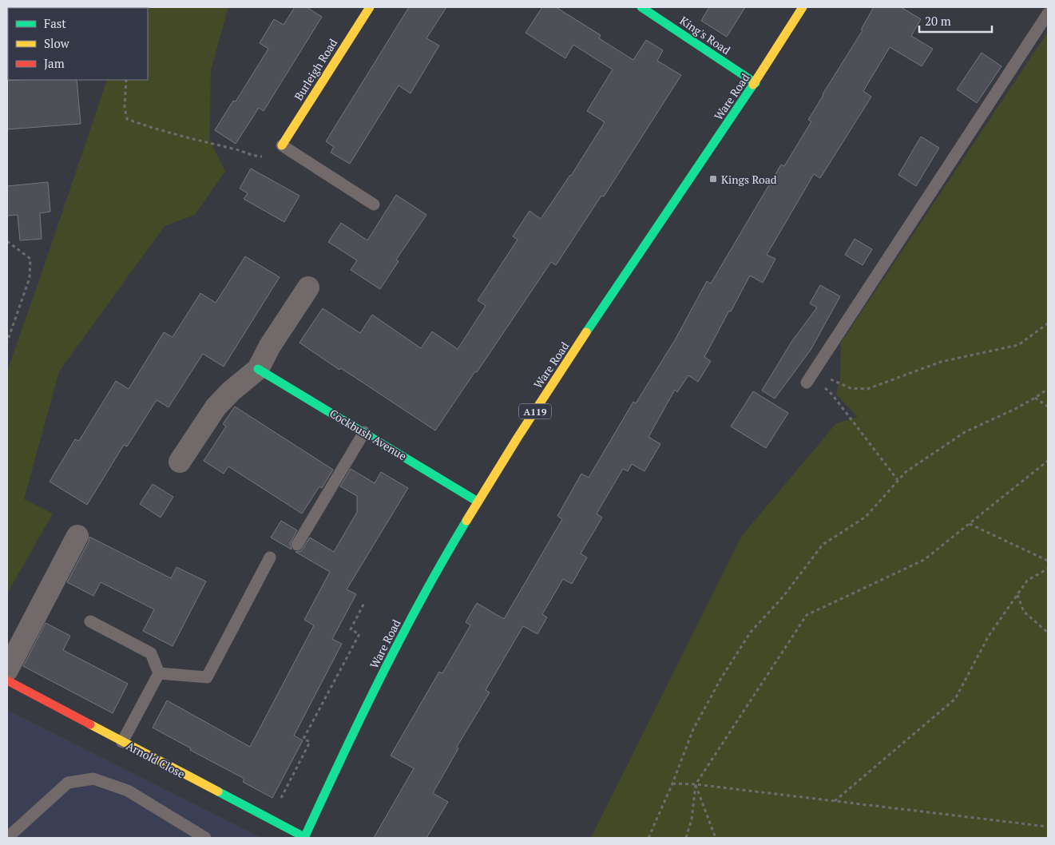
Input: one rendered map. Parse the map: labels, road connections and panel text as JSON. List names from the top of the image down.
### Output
{
  "streets": {
    "main road": [
      "King's Road",
      "Burleigh Road",
      "Ware Road",
      "A119",
      "Cockbush Avenue",
      "Arnold Close"
    ]
  },
  "crossings": [
    ["King's Road", "Ware Road"],
    ["Ware Road", "Cockbush Avenue"],
    ["Ware Road", "Arnold Close"]
  ],
  "places": {
    "transit": ["Kings Road"]
  },
  "legend": ["Fast", "Slow", "Jam"],
  "scale_bar": "20 m"
}
